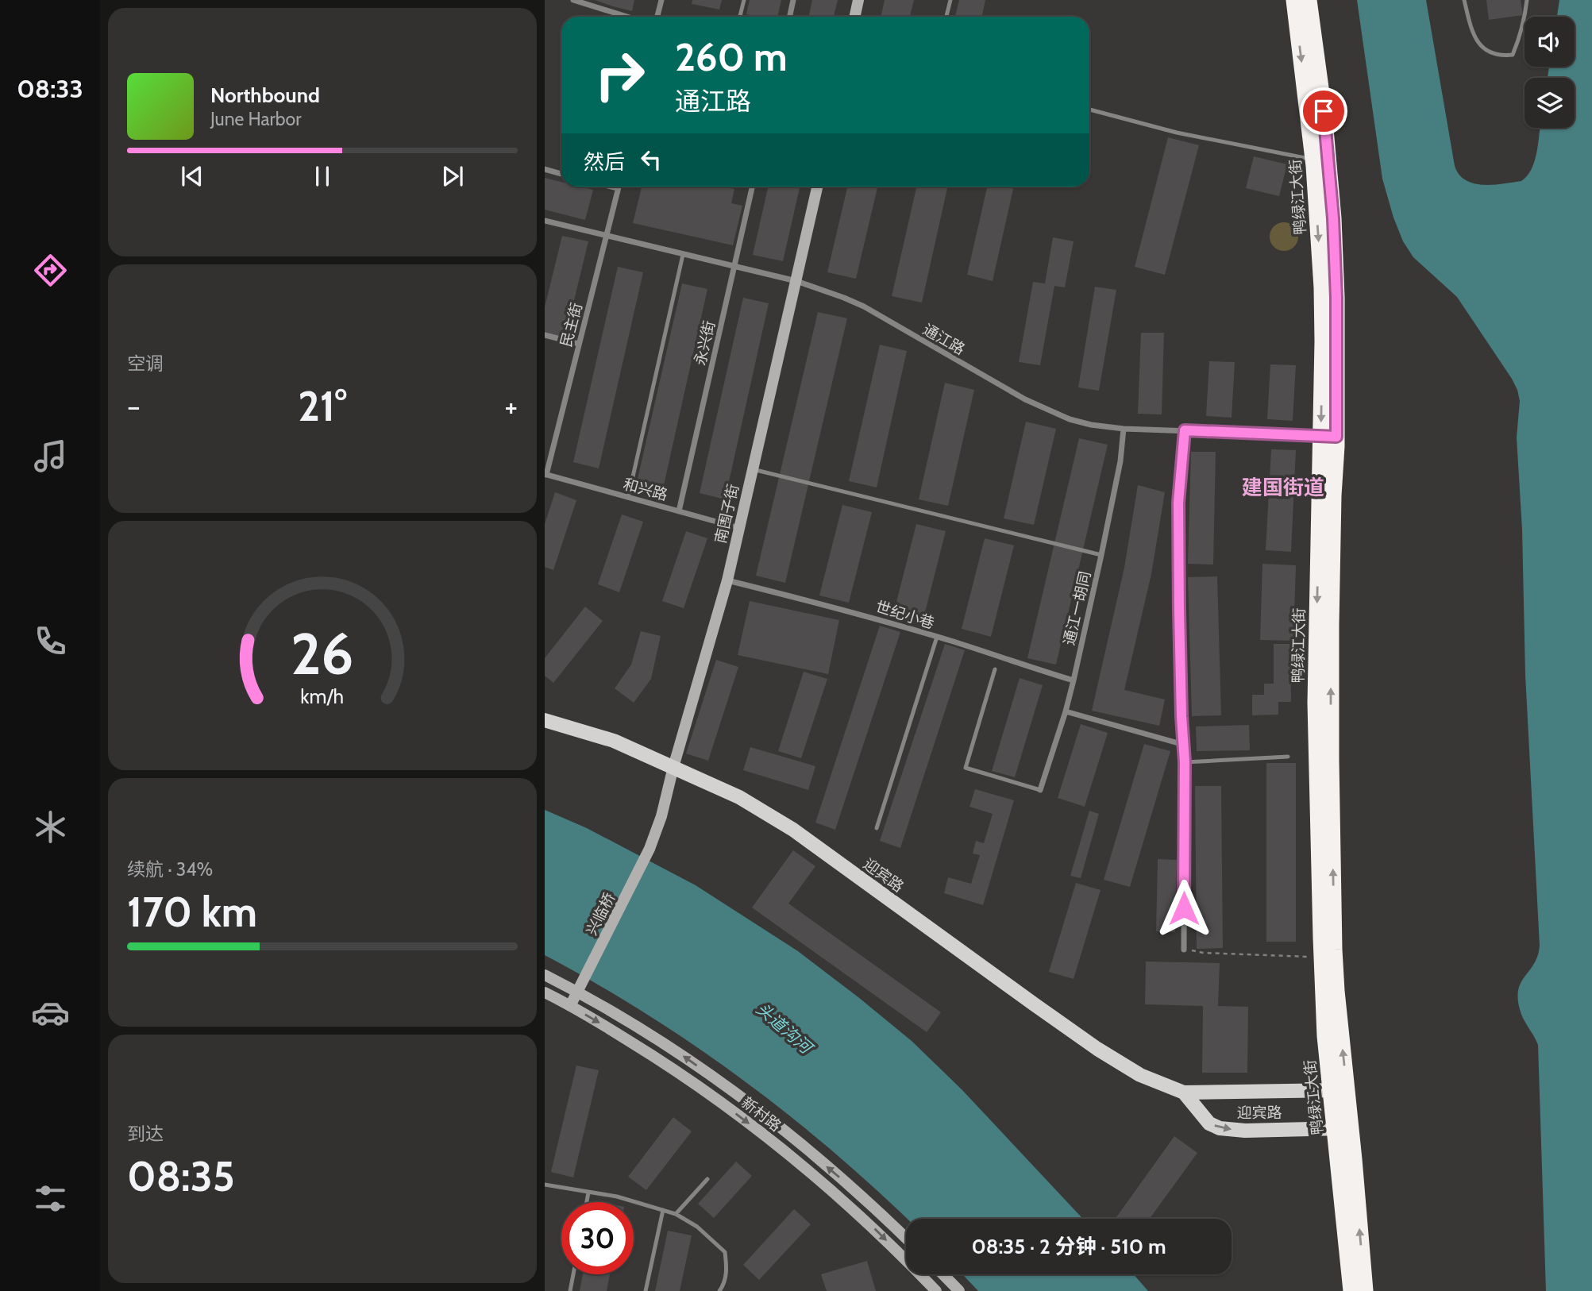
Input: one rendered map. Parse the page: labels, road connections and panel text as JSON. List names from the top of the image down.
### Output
{
  "streets": {
    "highway": ["鸭绿江大街"],
    "main road": ["迎宾路"],
    "street": [
      "民主街",
      "通江路",
      "永兴街",
      "和兴路",
      "南围子街",
      "通江一胡同",
      "世纪小巷",
      "兴临桥",
      "新村路"
    ]
  },
  "crossings": [
    ["鸭绿江大街", "通江路"],
    ["鸭绿江大街", "迎宾路"],
    ["民主街", "通江路"],
    ["民主街", "和兴路"],
    ["通江路", "永兴街"],
    ["通江路", "南围子街"],
    ["通江路", "通江一胡同"],
    ["永兴街", "和兴路"],
    ["和兴路", "南围子街"],
    ["南围子街", "世纪小巷"],
    ["南围子街", "迎宾路"],
    ["南围子街", "兴临桥"],
    ["通江一胡同", "世纪小巷"],
    ["兴临桥", "新村路"]
  ],
  "districts": ["建国街道"],
  "water": ["头道沟河"],
  "page": {
    "tabs": "08:33",
    "turn": ["260 m", "通江路"],
    "song": ["Northbound", "June Harbor"],
    "then": "然后",
    "tile": [
      "空调",
      ["续航 · 34%", "170 km"],
      ["到达", "08:35"]
    ],
    "heat": ["−", "21°", "+"],
    "limit": "30",
    "trip": "08:35 · 2 分钟 · 510 m",
    "gauge": ["26", "km/h"]
  }
}
